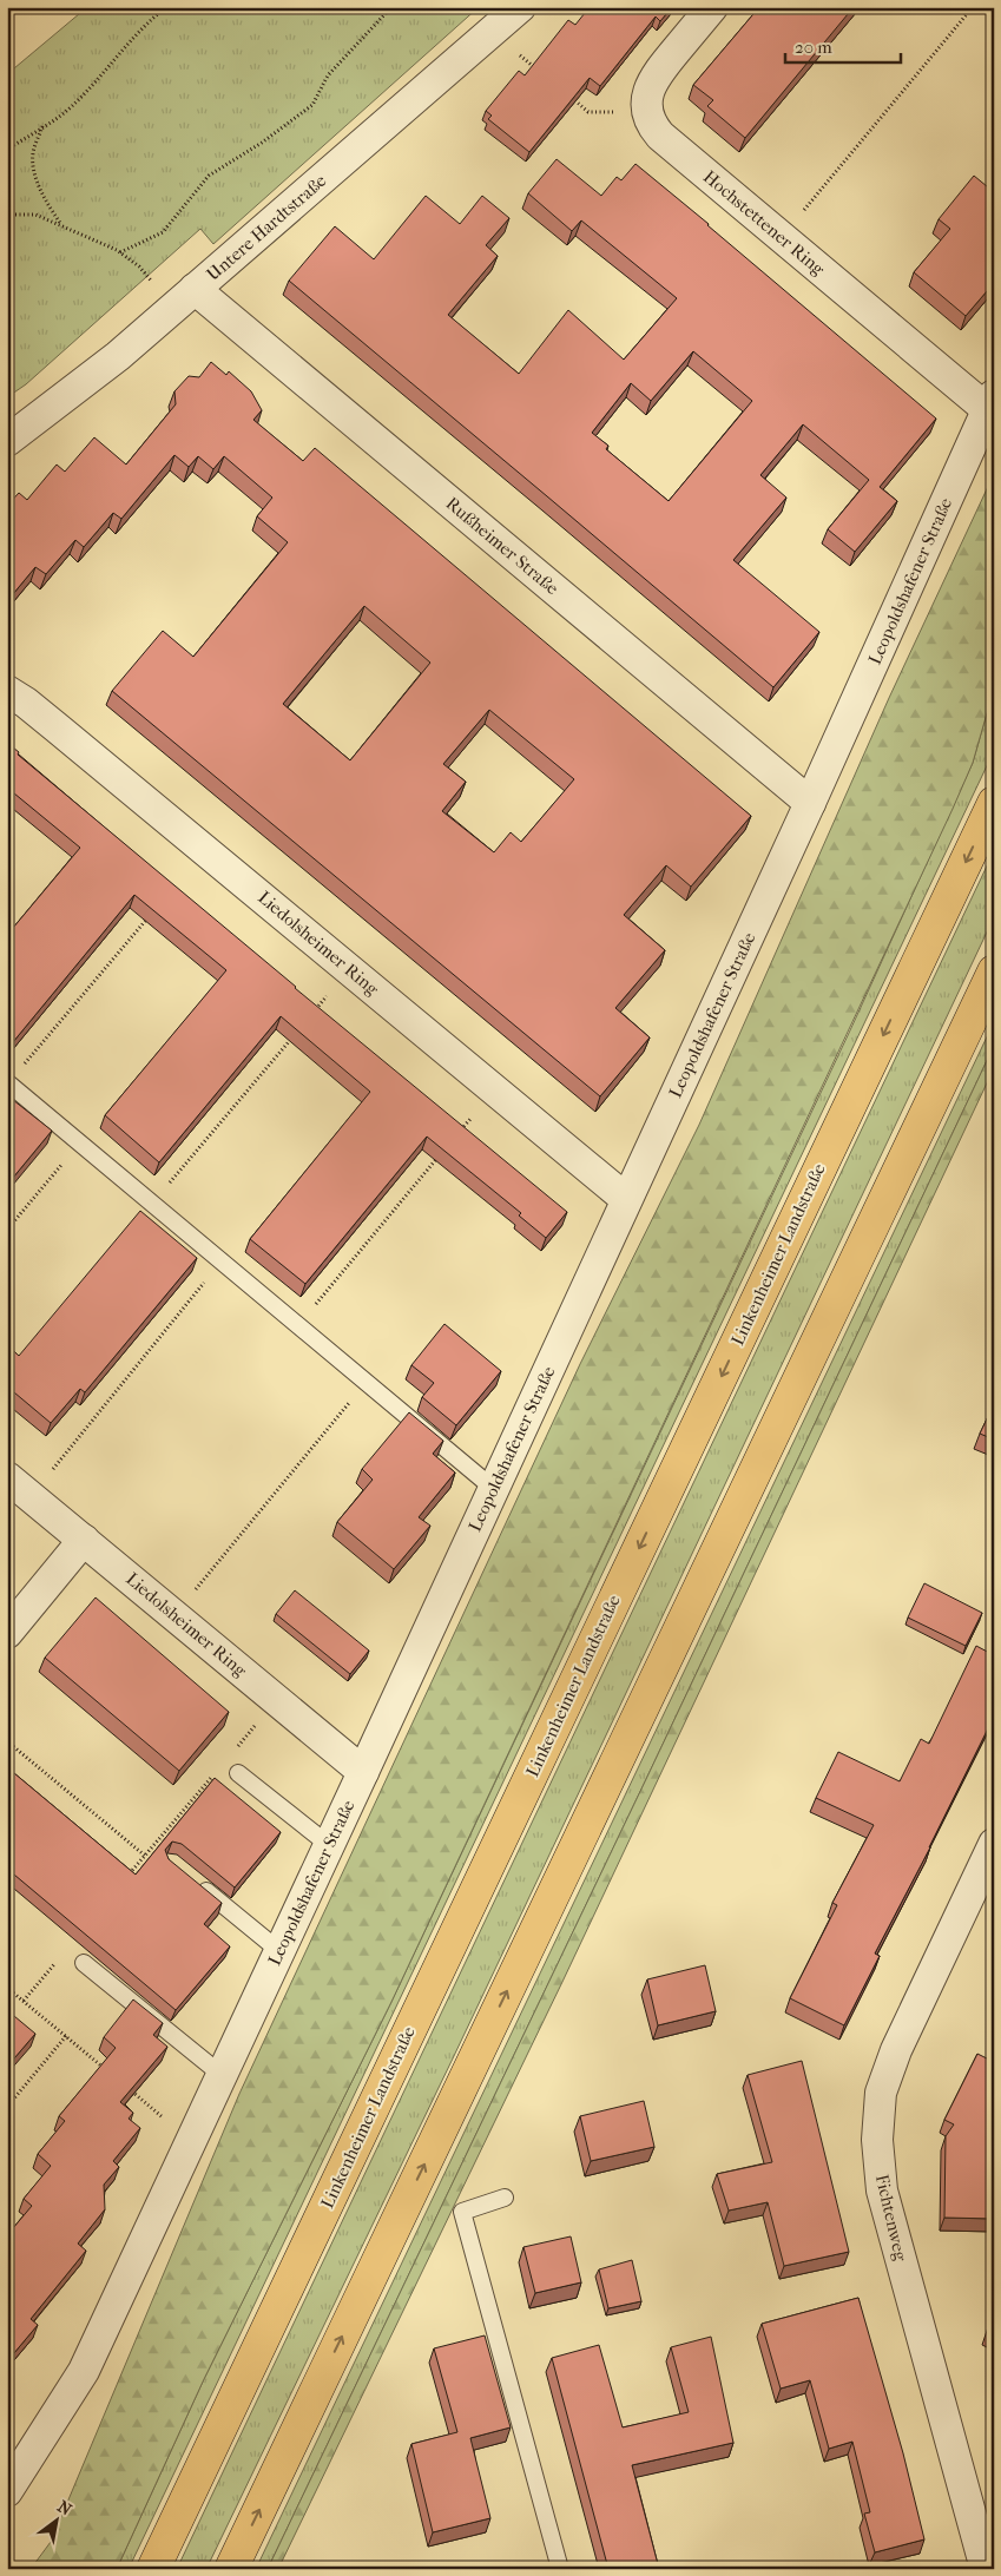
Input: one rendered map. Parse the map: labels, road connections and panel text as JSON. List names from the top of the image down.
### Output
{
  "streets": {
    "main road": ["Linkenheimer Landstraße"],
    "street": [
      "Hochstettener Ring",
      "Untere Hardtstraße",
      "Rußheimer Straße",
      "Leopoldshafener Straße",
      "Liedolsheimer Ring",
      "Fichtenweg"
    ]
  },
  "crossings": [
    ["Hochstettener Ring", "Leopoldshafener Straße"],
    ["Untere Hardtstraße", "Rußheimer Straße"],
    ["Rußheimer Straße", "Leopoldshafener Straße"],
    ["Leopoldshafener Straße", "Liedolsheimer Ring"]
  ],
  "scale_bar": "20 m",
  "north": "top right"
}
